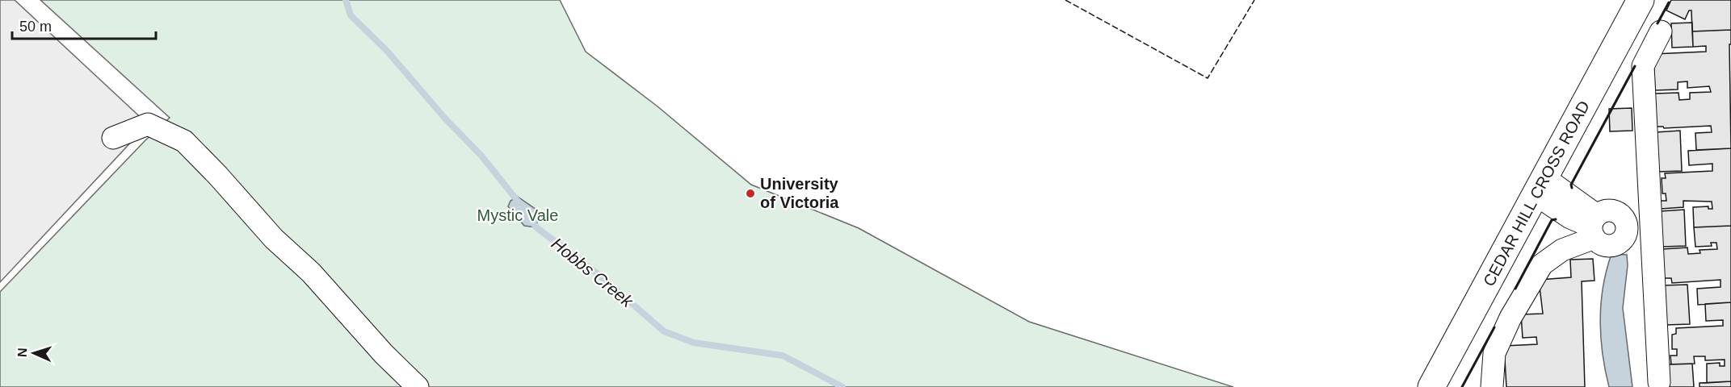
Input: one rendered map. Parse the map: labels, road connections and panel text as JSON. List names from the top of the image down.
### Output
{
  "streets": {
    "main road": ["CEDAR HILL CROSS ROAD"]
  },
  "water": ["Hobbs Creek"],
  "parks": ["Mystic Vale"],
  "places": ["University of Victoria"],
  "scale_bar": "50 m",
  "north": "left"
}
